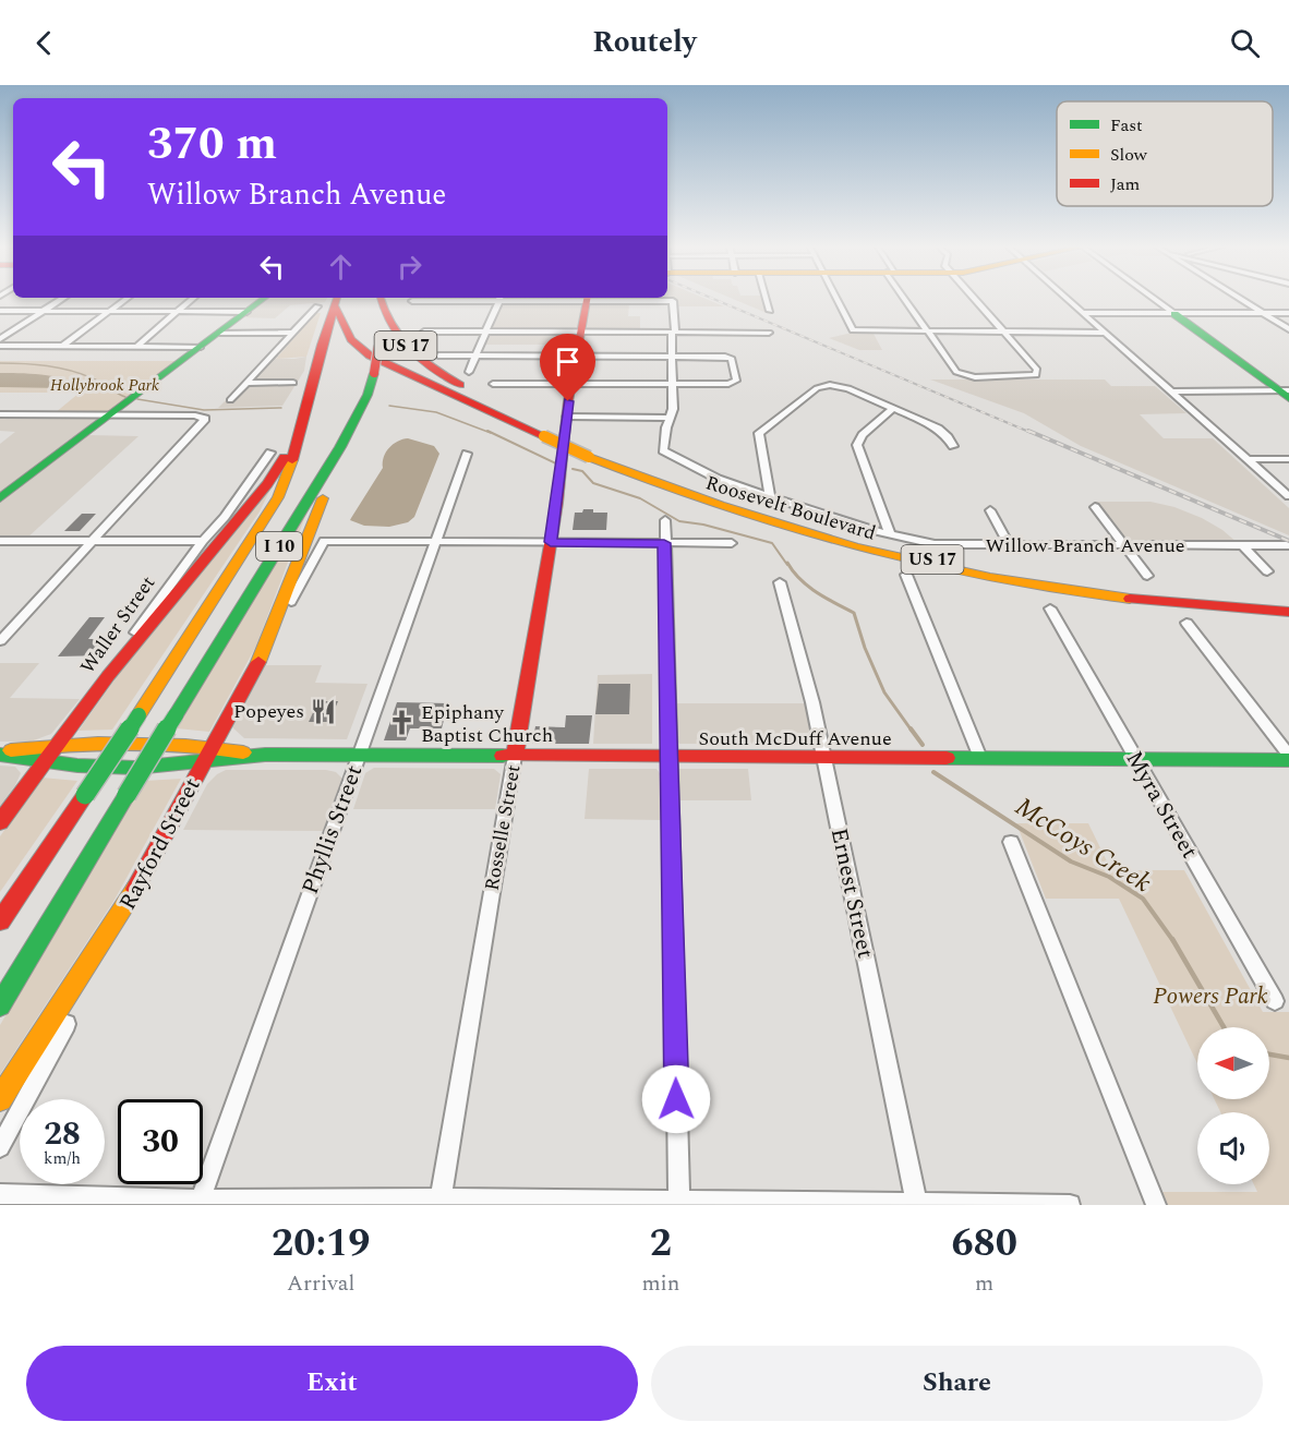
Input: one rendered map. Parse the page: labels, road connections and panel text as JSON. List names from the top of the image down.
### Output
{
  "streets": {
    "main road": [
      "US 17",
      "Roosevelt Boulevard",
      "I 10",
      "Waller Street",
      "South McDuff Avenue",
      "Rosselle Street",
      "Rayford Street"
    ],
    "street": [
      "Willow Branch Avenue",
      "Myra Street",
      "Phyllis Street",
      "Ernest Street"
    ]
  },
  "crossings": [
    ["Roosevelt Boulevard", "I 10"],
    ["Waller Street", "South McDuff Avenue"],
    ["South McDuff Avenue", "Myra Street"],
    ["South McDuff Avenue", "Rosselle Street"],
    ["South McDuff Avenue", "Phyllis Street"],
    ["South McDuff Avenue", "Rayford Street"],
    ["South McDuff Avenue", "Ernest Street"],
    ["Phyllis Street", "Rayford Street"]
  ],
  "water": ["McCoys Creek"],
  "parks": ["Hollybrook Park", "Powers Park"],
  "places": {
    "restaurant": ["Popeyes"],
    "church": ["Epiphany Baptist Church"]
  },
  "legend": ["Fast", "Slow", "Jam"],
  "north": "left",
  "page": {
    "header": "Routely",
    "turn": ["370 m", "Willow Branch Avenue"],
    "speed": "28 km/h",
    "limit": "30",
    "eta": [
      "20:19",
      "Arrival",
      "2",
      "min",
      "680",
      "m"
    ],
    "buttons": ["Exit", "Share"]
  }
}
